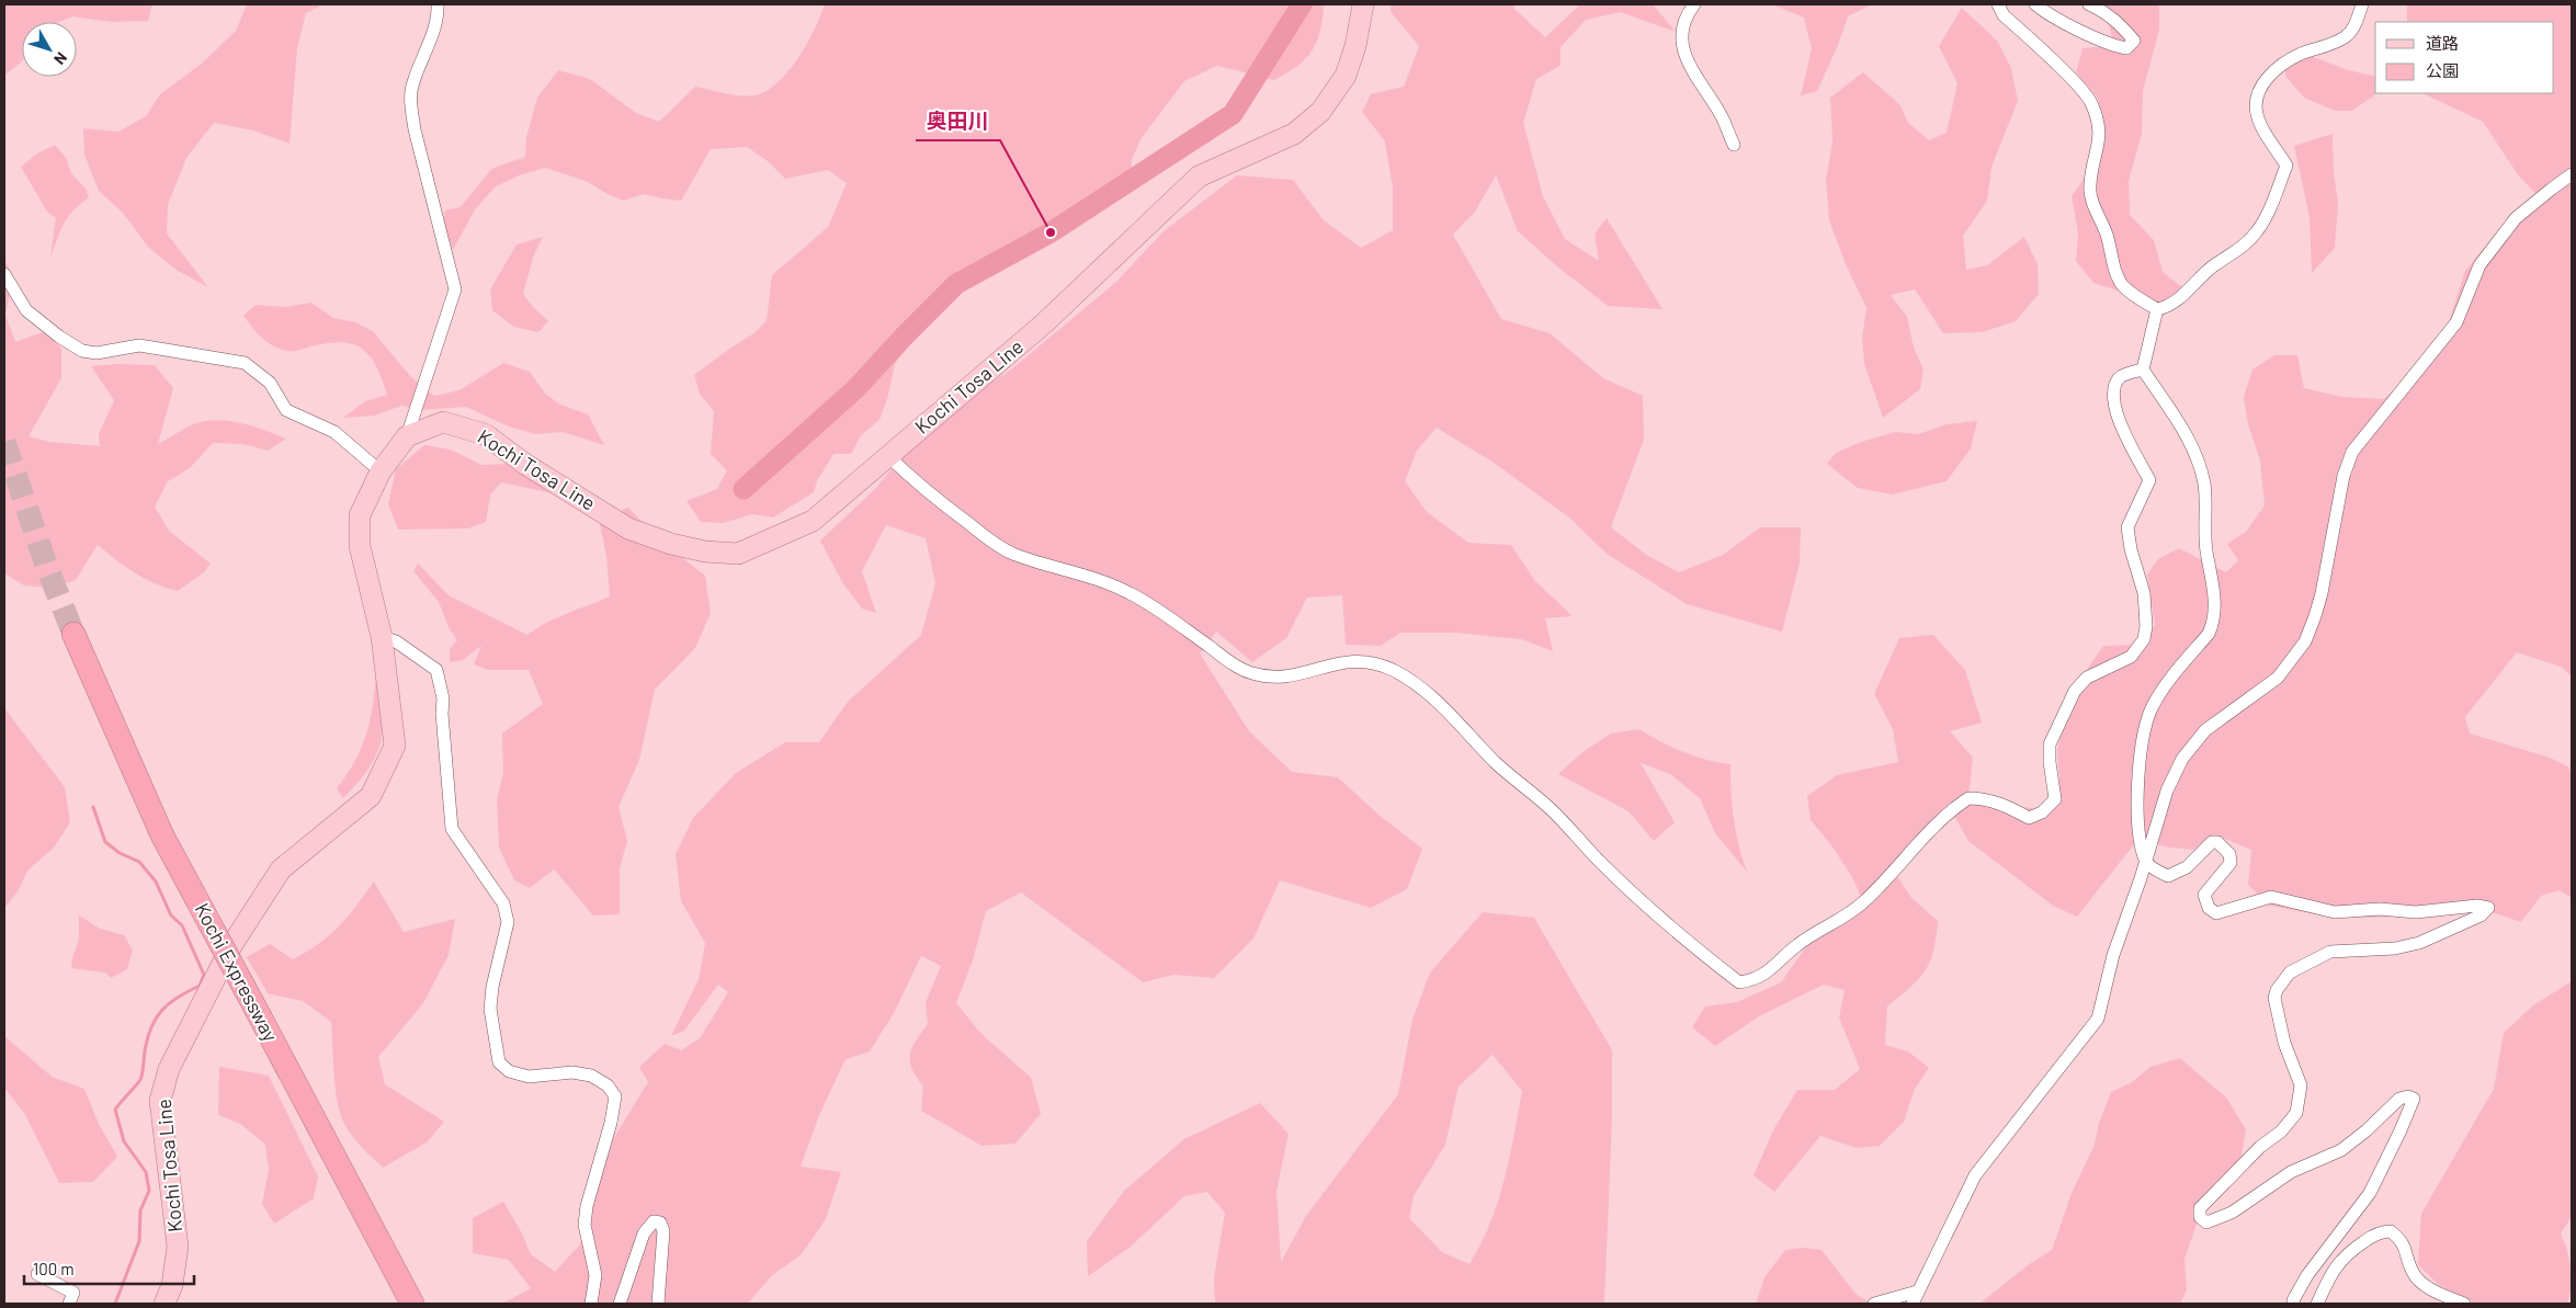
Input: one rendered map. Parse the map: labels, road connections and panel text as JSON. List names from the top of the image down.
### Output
{
  "streets": {
    "highway": ["Kochi Expressway"],
    "main road": ["Kochi Tosa Line"]
  },
  "places": ["奥田川"],
  "legend": ["道路", "公園"],
  "scale_bar": "100 m",
  "north": "bottom right"
}
